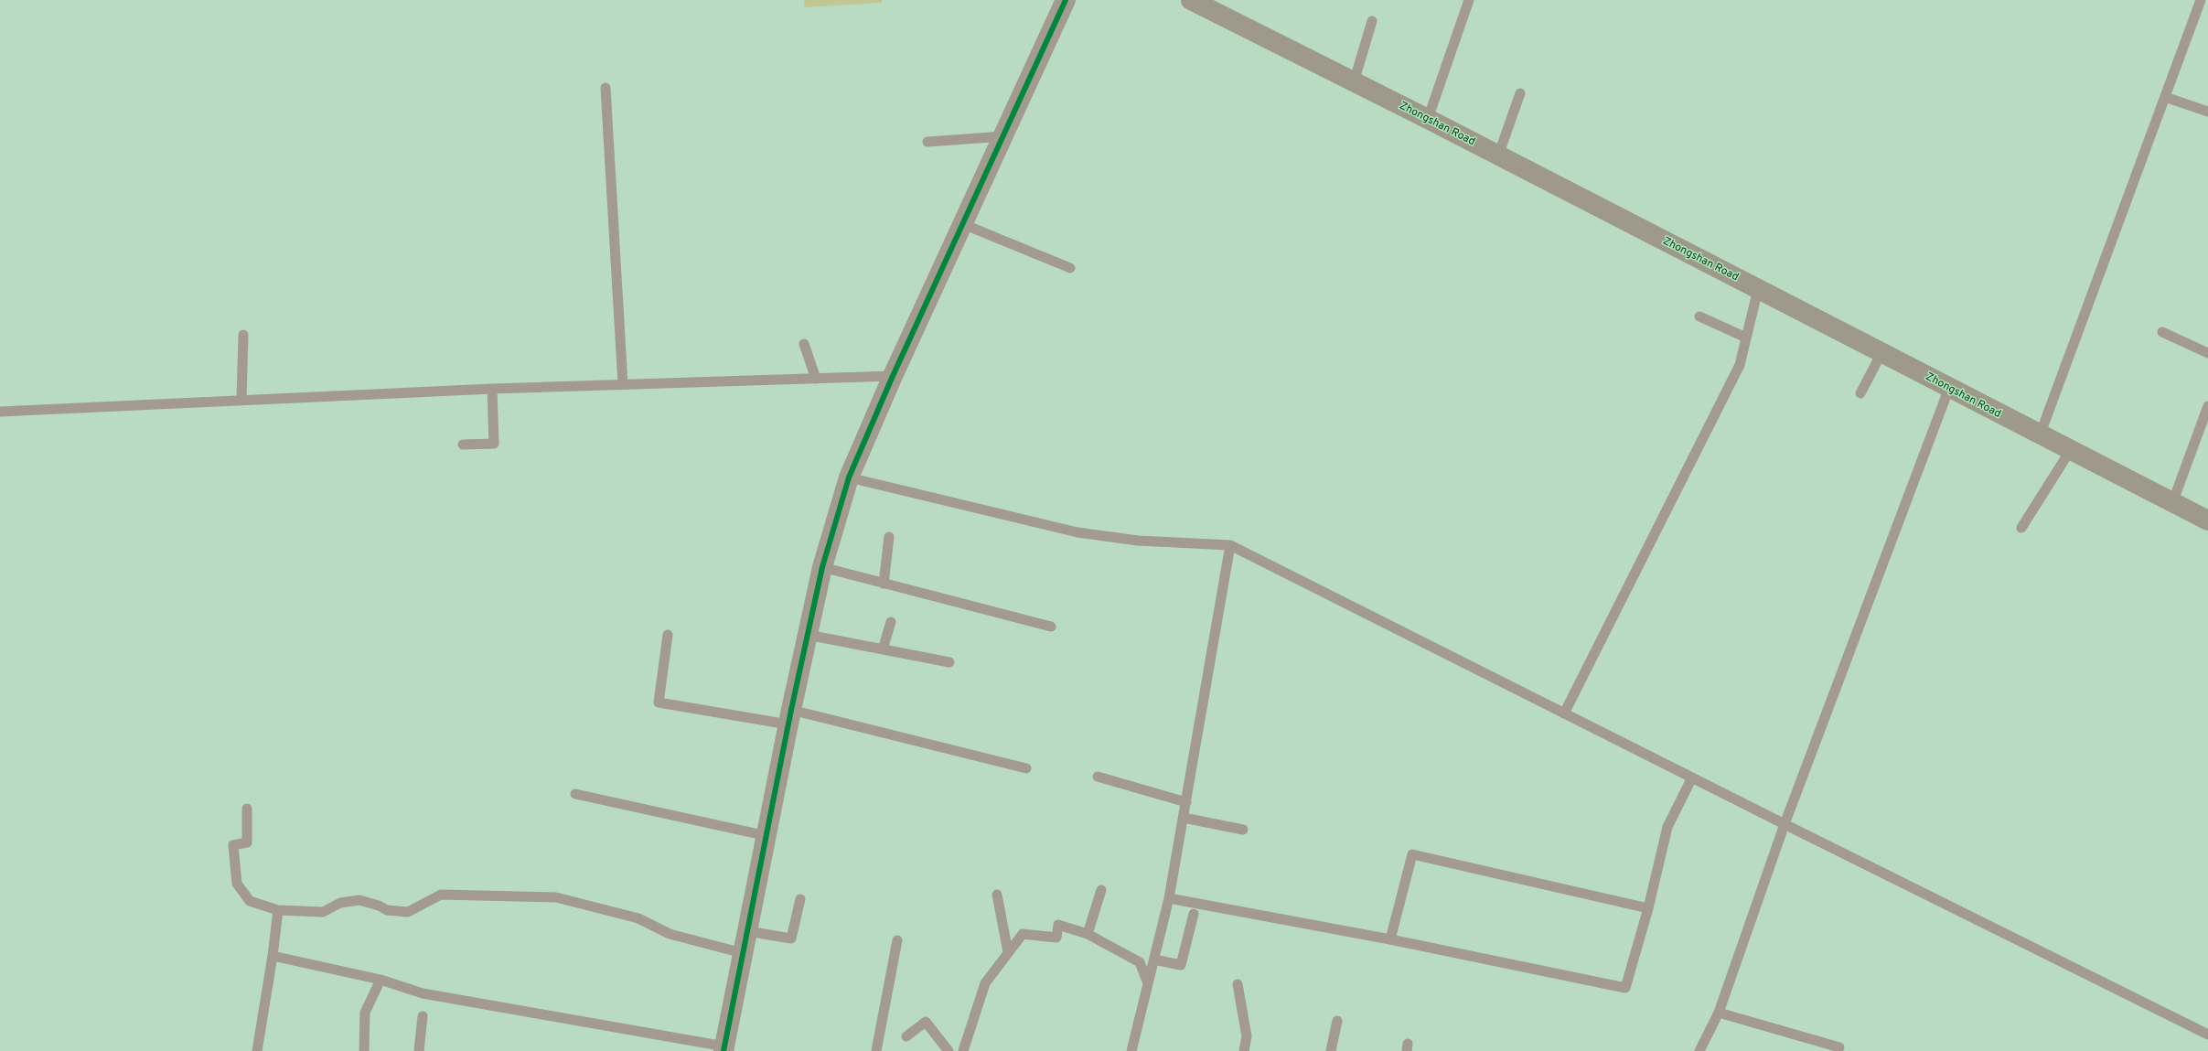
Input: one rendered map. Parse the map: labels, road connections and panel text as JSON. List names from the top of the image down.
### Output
{
  "streets": {
    "main road": ["Zhongshan Road"]
  }
}
